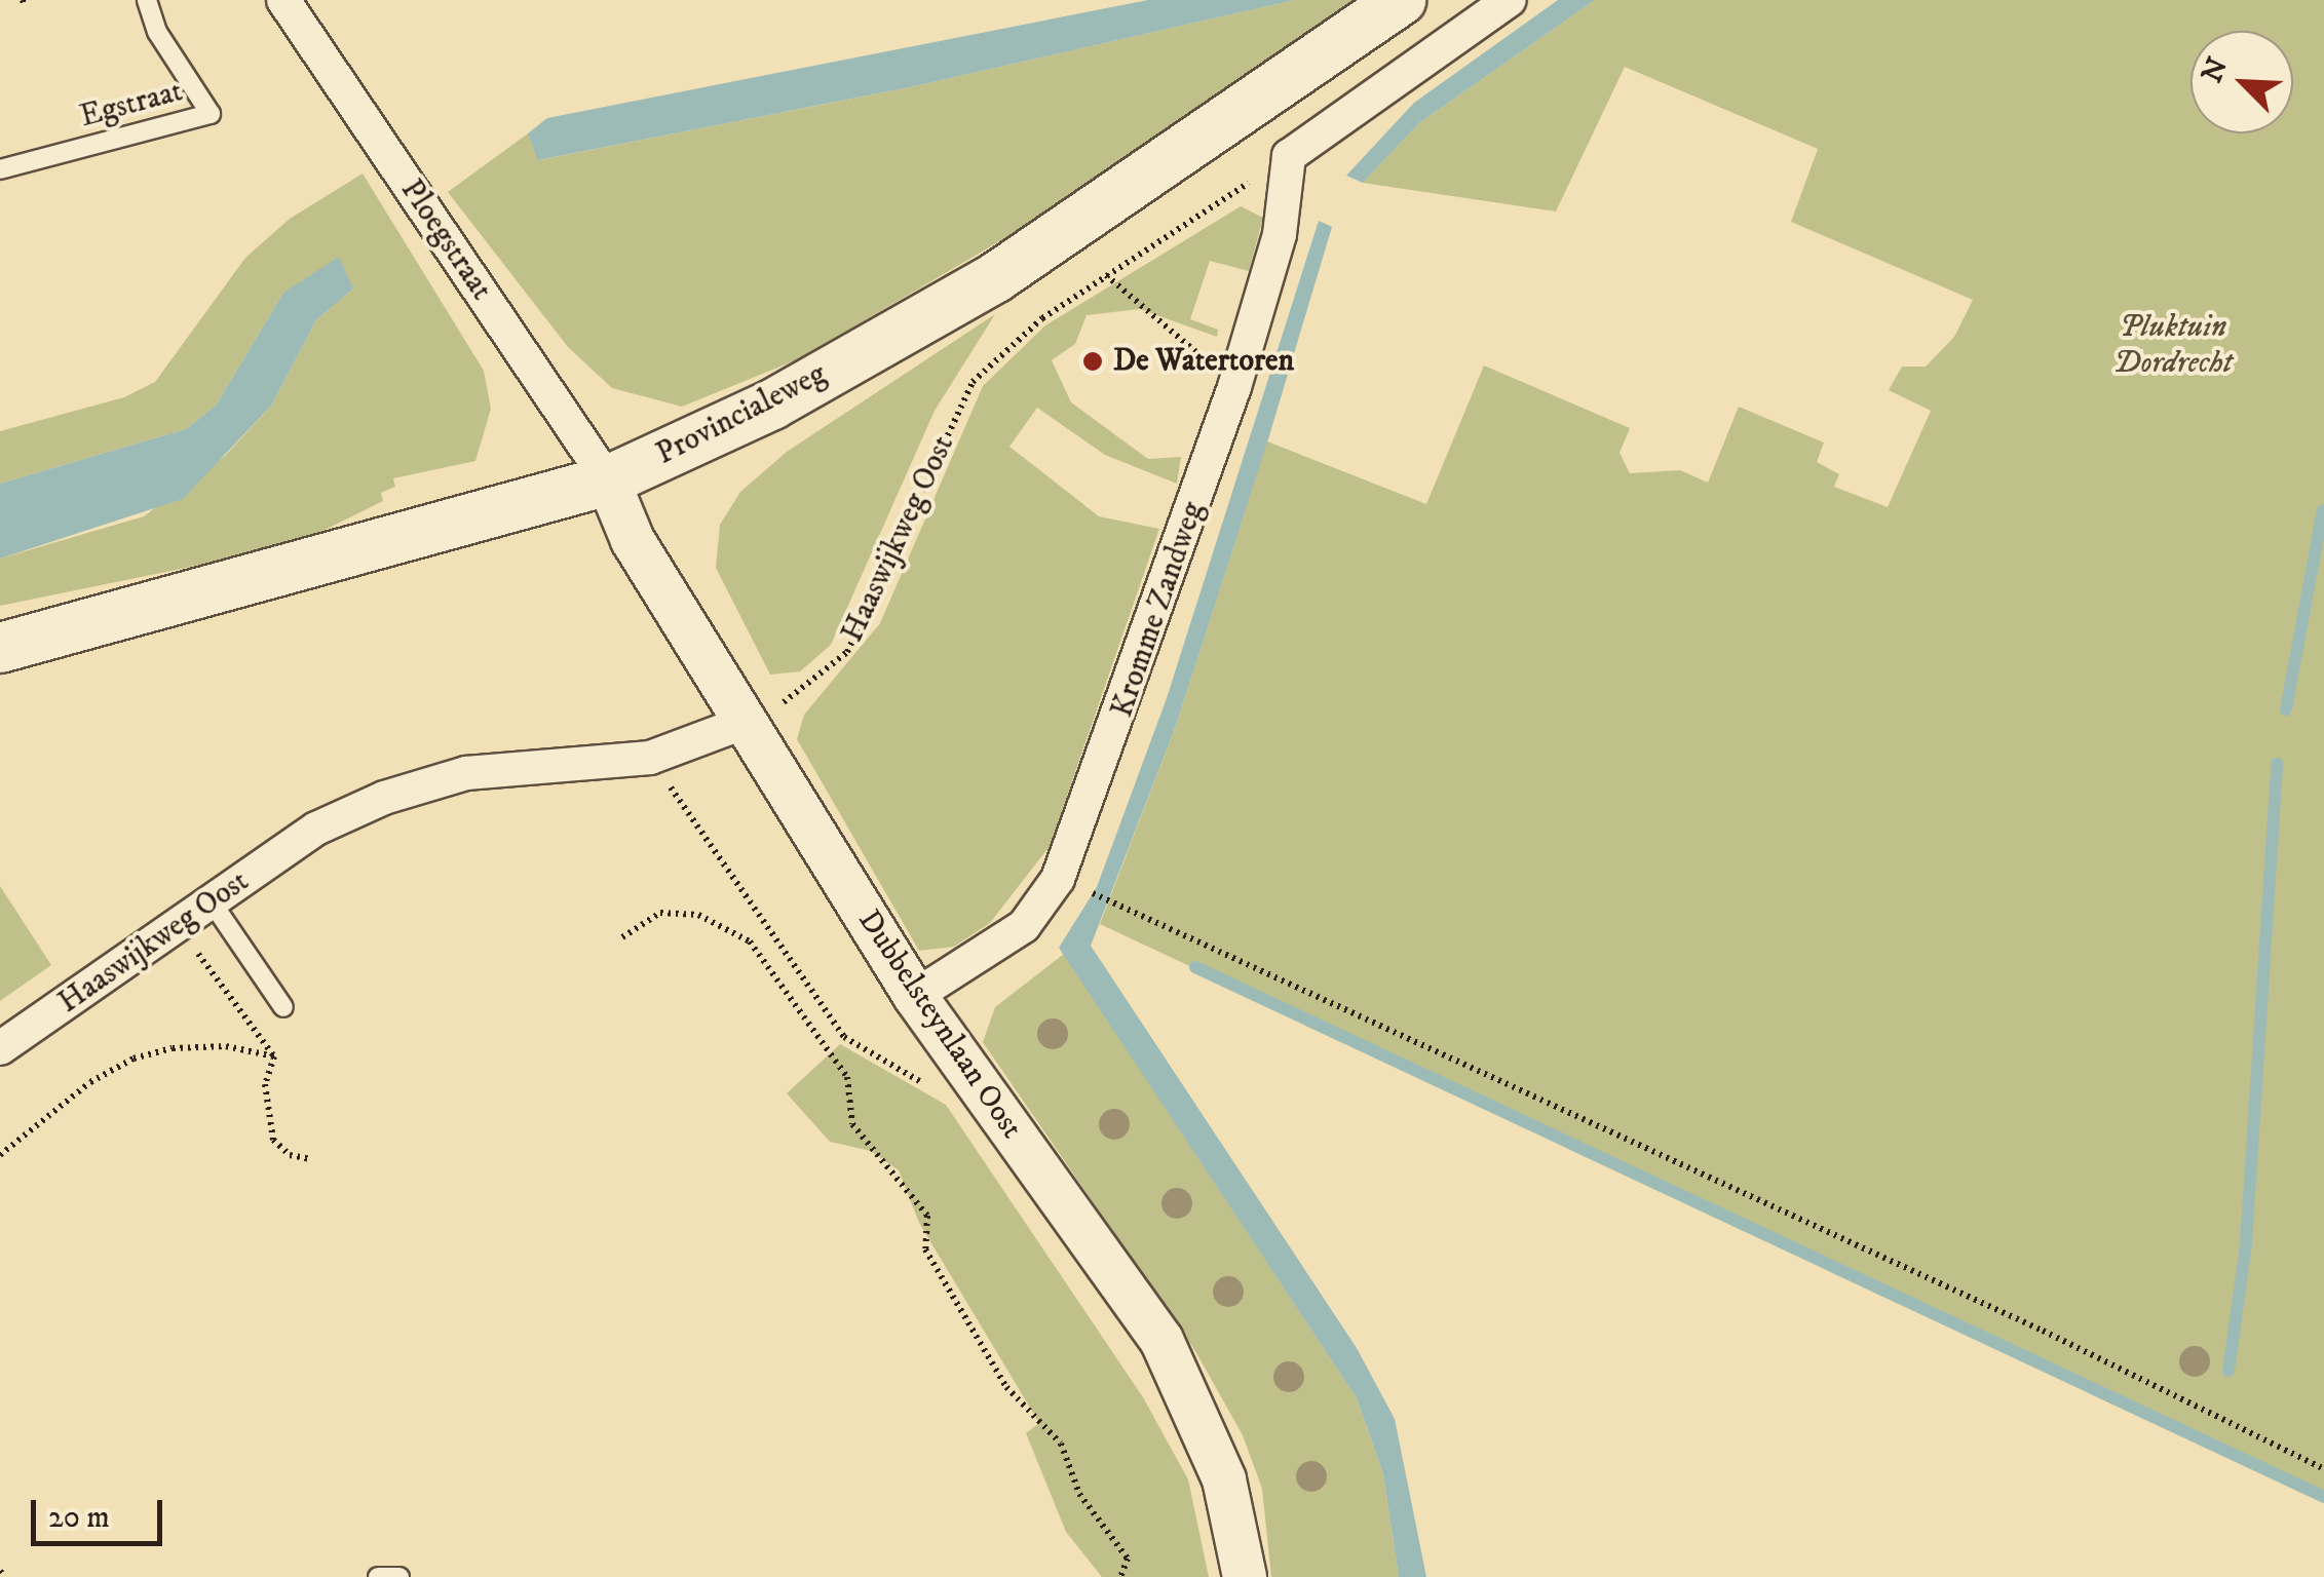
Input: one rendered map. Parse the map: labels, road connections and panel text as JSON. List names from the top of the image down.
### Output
{
  "streets": {
    "main road": ["Provincialeweg"],
    "street": [
      "Ploegstraat",
      "Haaswijkweg Oost",
      "Kromme Zandweg",
      "Dubbelsteynlaan Oost"
    ],
    "lane": ["Egstraat"]
  },
  "crossings": [
    ["Ploegstraat", "Provincialeweg"],
    ["Ploegstraat", "Dubbelsteynlaan Oost"],
    ["Provincialeweg", "Dubbelsteynlaan Oost"],
    ["Haaswijkweg Oost", "Kromme Zandweg"],
    ["Haaswijkweg Oost", "Dubbelsteynlaan Oost"],
    ["Kromme Zandweg", "Dubbelsteynlaan Oost"]
  ],
  "parks": ["Pluktuin Dordrecht"],
  "places": ["De Watertoren"],
  "scale_bar": "20 m",
  "north": "top left"
}
